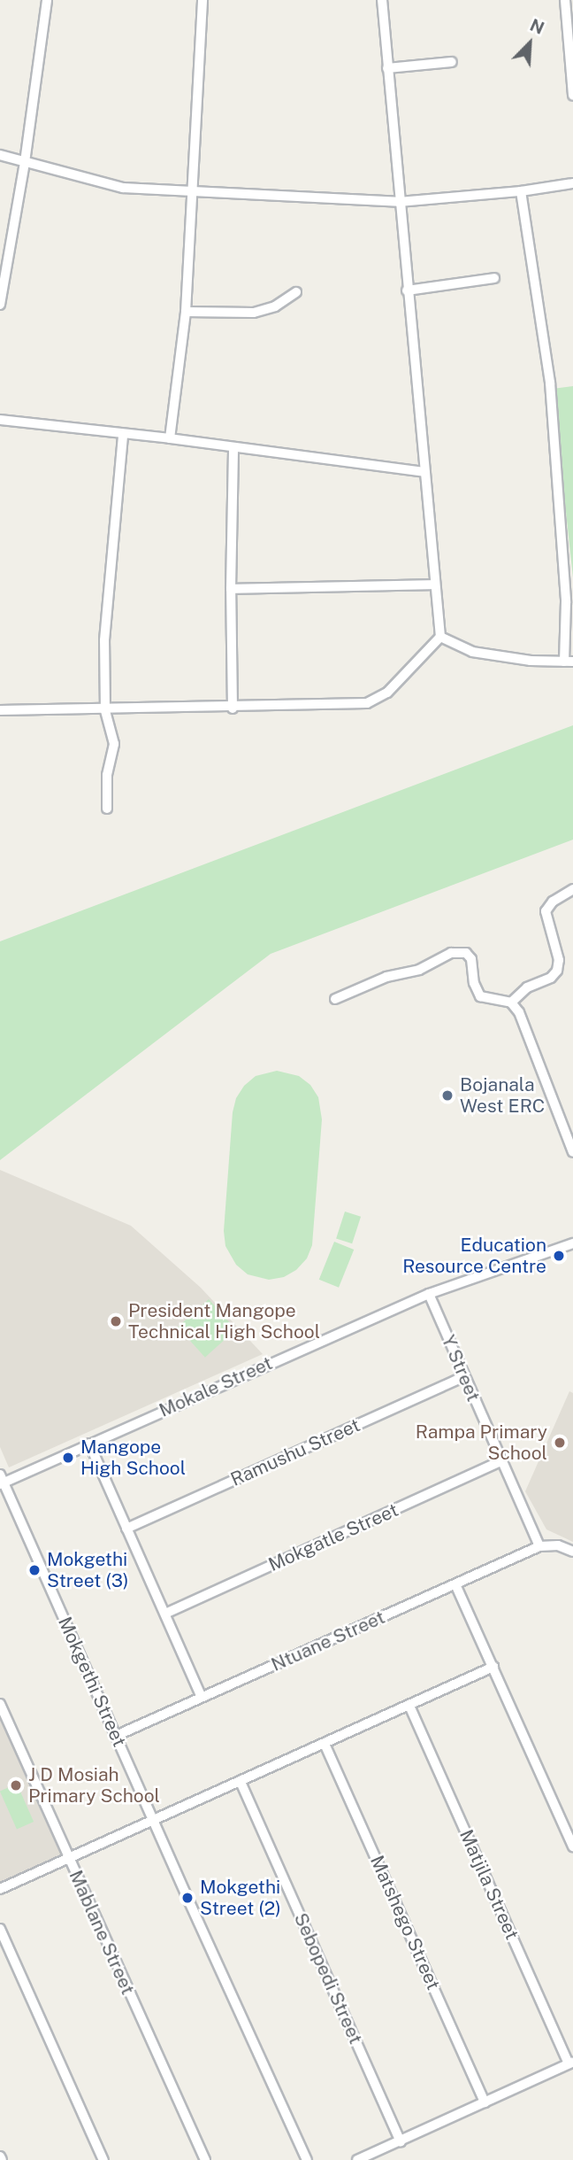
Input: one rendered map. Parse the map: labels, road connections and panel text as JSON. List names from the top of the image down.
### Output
{
  "streets": {
    "street": [
      "Y Street",
      "Mokale Street",
      "Ramushu Street",
      "Mokgatle Street",
      "Ntuane Street",
      "Mokgethi Street",
      "Matjila Street",
      "Matshego Street",
      "Mablane Street",
      "Sebopedi Street"
    ]
  },
  "crossings": [
    ["Y Street", "Mokale Street"],
    ["Y Street", "Ramushu Street"],
    ["Y Street", "Mokgatle Street"],
    ["Y Street", "Ntuane Street"],
    ["Mokale Street", "Mokgethi Street"],
    ["Ntuane Street", "Mokgethi Street"]
  ],
  "places": [
    "Bojanala West ERC",
    "Education Resource Centre",
    "President Mangope Technical High School",
    "Rampa Primary School",
    "Mangope High School",
    "Mokgethi Street (3)",
    "J D Mosiah Primary School",
    "Mokgethi Street (2)"
  ],
  "north": "top right"
}
